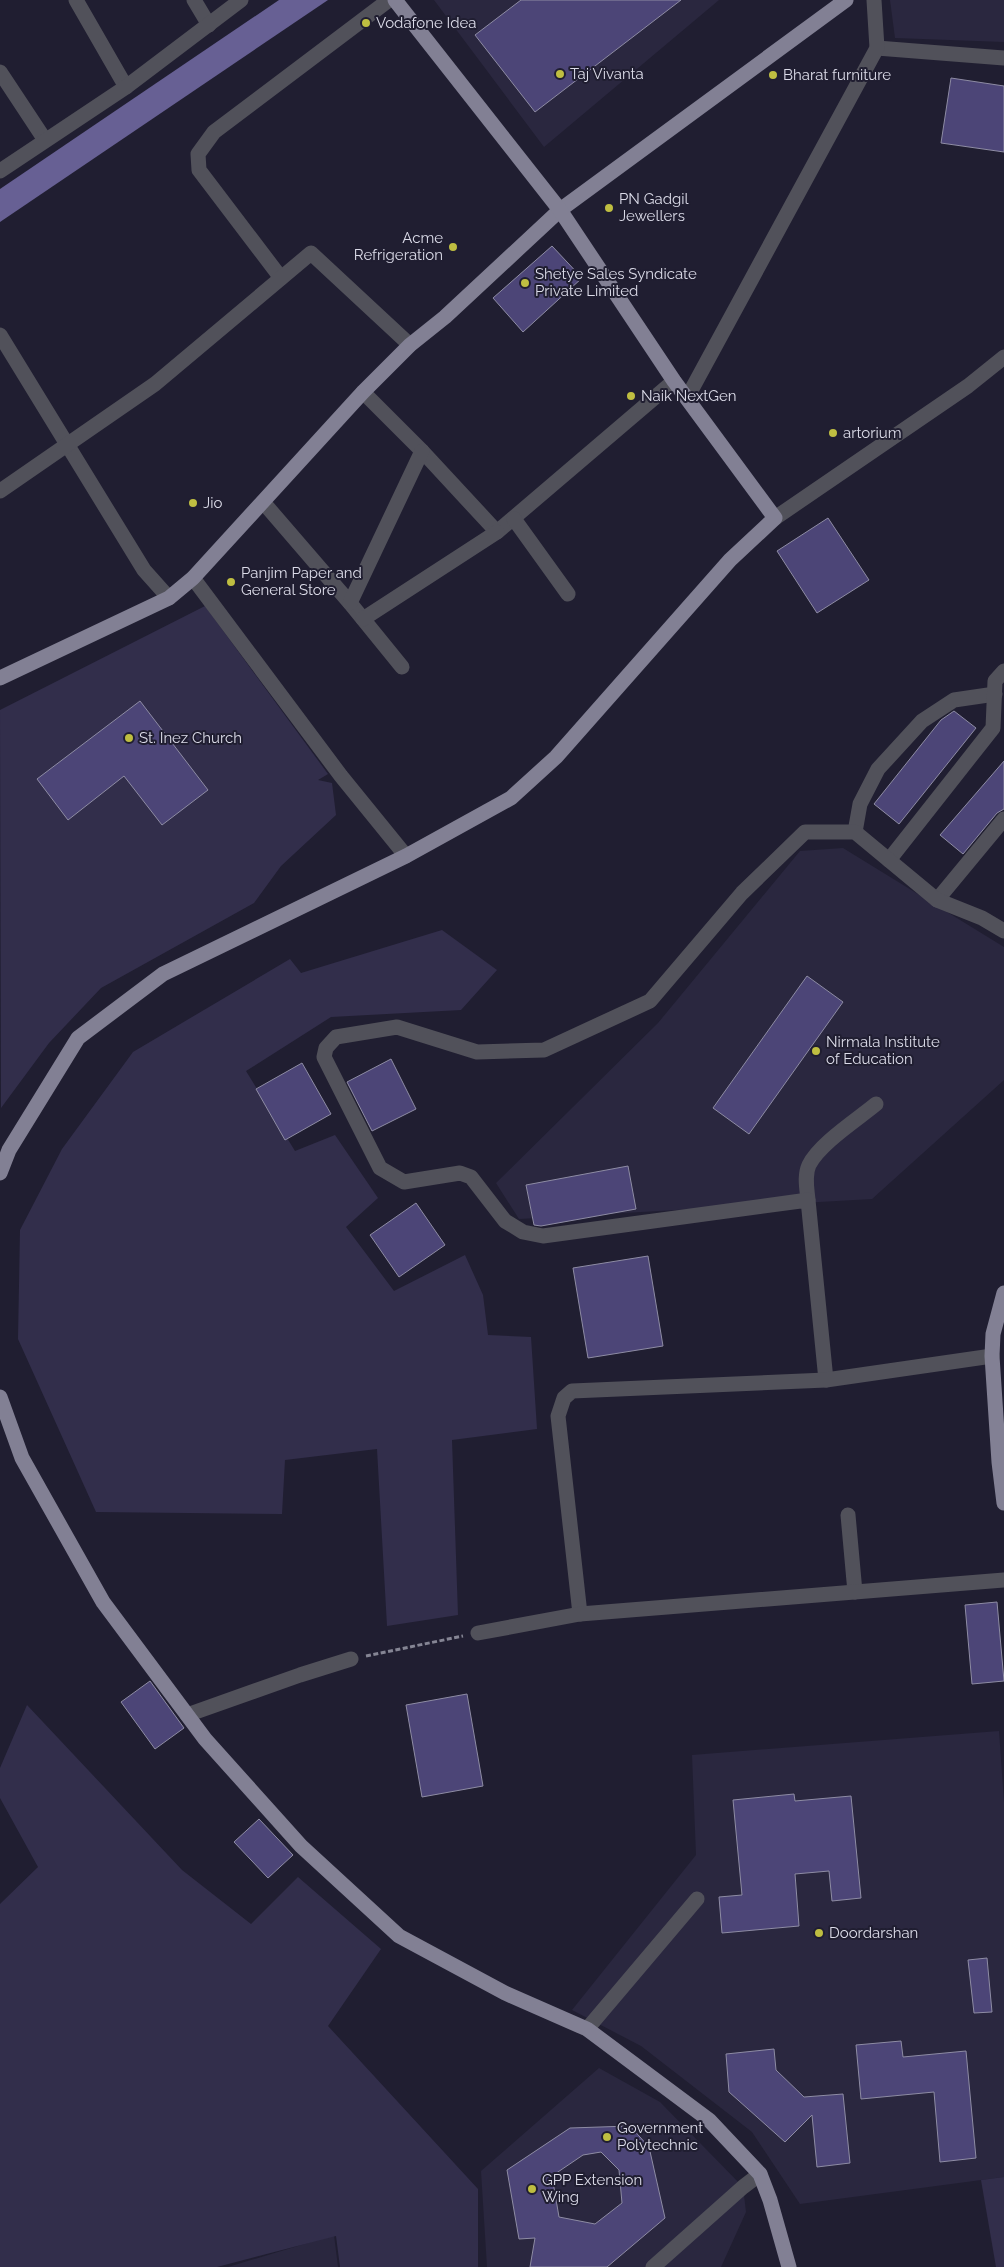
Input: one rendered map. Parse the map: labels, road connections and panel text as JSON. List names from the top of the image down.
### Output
{
  "places": [
    "Vodafone Idea",
    "Taj Vivanta",
    "Bharat furniture",
    "PN Gadgil Jewellers",
    "Acme Refrigeration",
    "Shetye Sales Syndicate Private Limited",
    "Naik NextGen",
    "artorium",
    "Jio",
    "Panjim Paper and General Store",
    "St. Inez Church",
    "Nirmala Institute of Education",
    "Doordarshan",
    "Government Polytechnic",
    "GPP Extension Wing"
  ]
}
